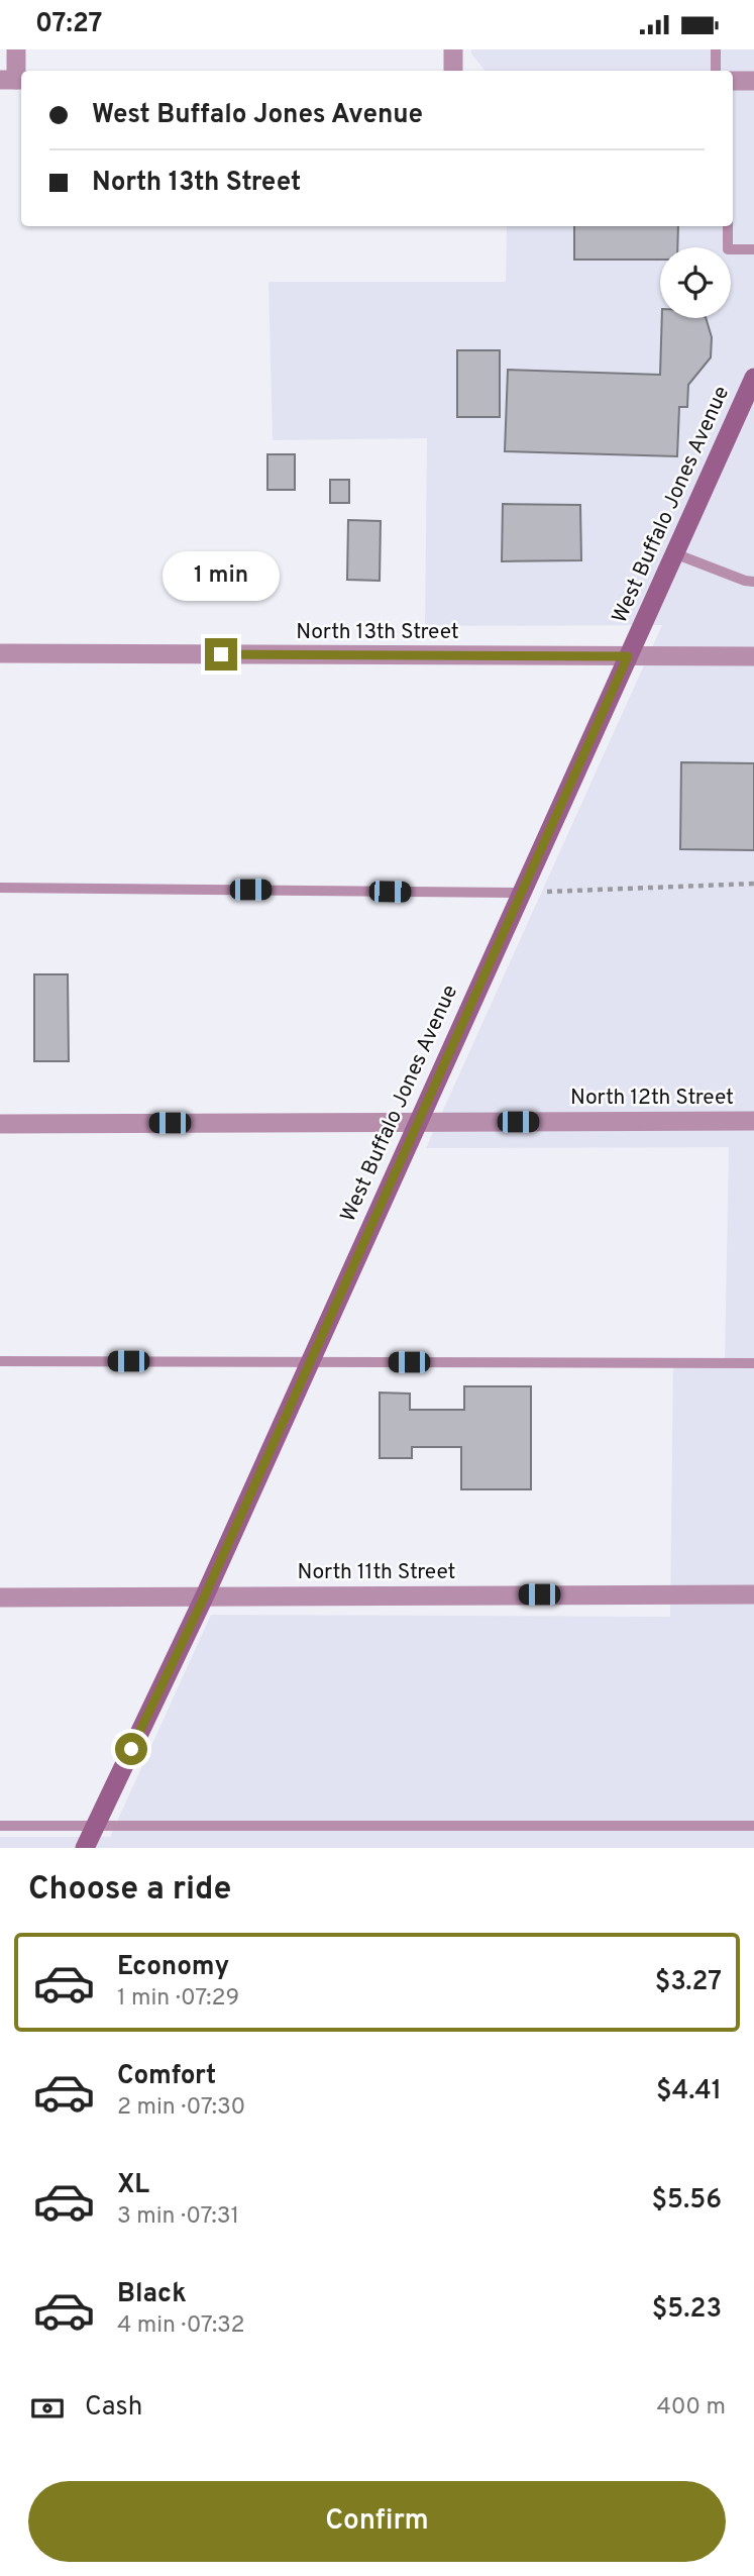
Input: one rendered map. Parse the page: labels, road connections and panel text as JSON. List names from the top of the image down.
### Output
{
  "streets": {
    "main road": ["West Buffalo Jones Avenue"],
    "street": ["North 13th Street", "North 12th Street", "North 11th Street"]
  },
  "crossings": [
    ["West Buffalo Jones Avenue", "North 13th Street"],
    ["West Buffalo Jones Avenue", "North 12th Street"],
    ["West Buffalo Jones Avenue", "North 11th Street"]
  ],
  "page": {
    "status": "07:27",
    "banner": ["West Buffalo Jones Avenue", "North 13th Street"],
    "bubble": "1 min",
    "heading": "Choose a ride",
    "list": [
      {
        "name": "Economy",
        "note": "1 min · 07:29",
        "value": "$3.27"
      },
      {
        "name": "Comfort",
        "note": "2 min · 07:30",
        "value": "$4.41"
      },
      {
        "name": "XL",
        "note": "3 min · 07:31",
        "value": "$5.56"
      },
      {
        "name": "Black",
        "note": "4 min · 07:32",
        "value": "$5.23"
      }
    ],
    "pay": ["Cash", "400 m"],
    "buttons": "Confirm"
  }
}
